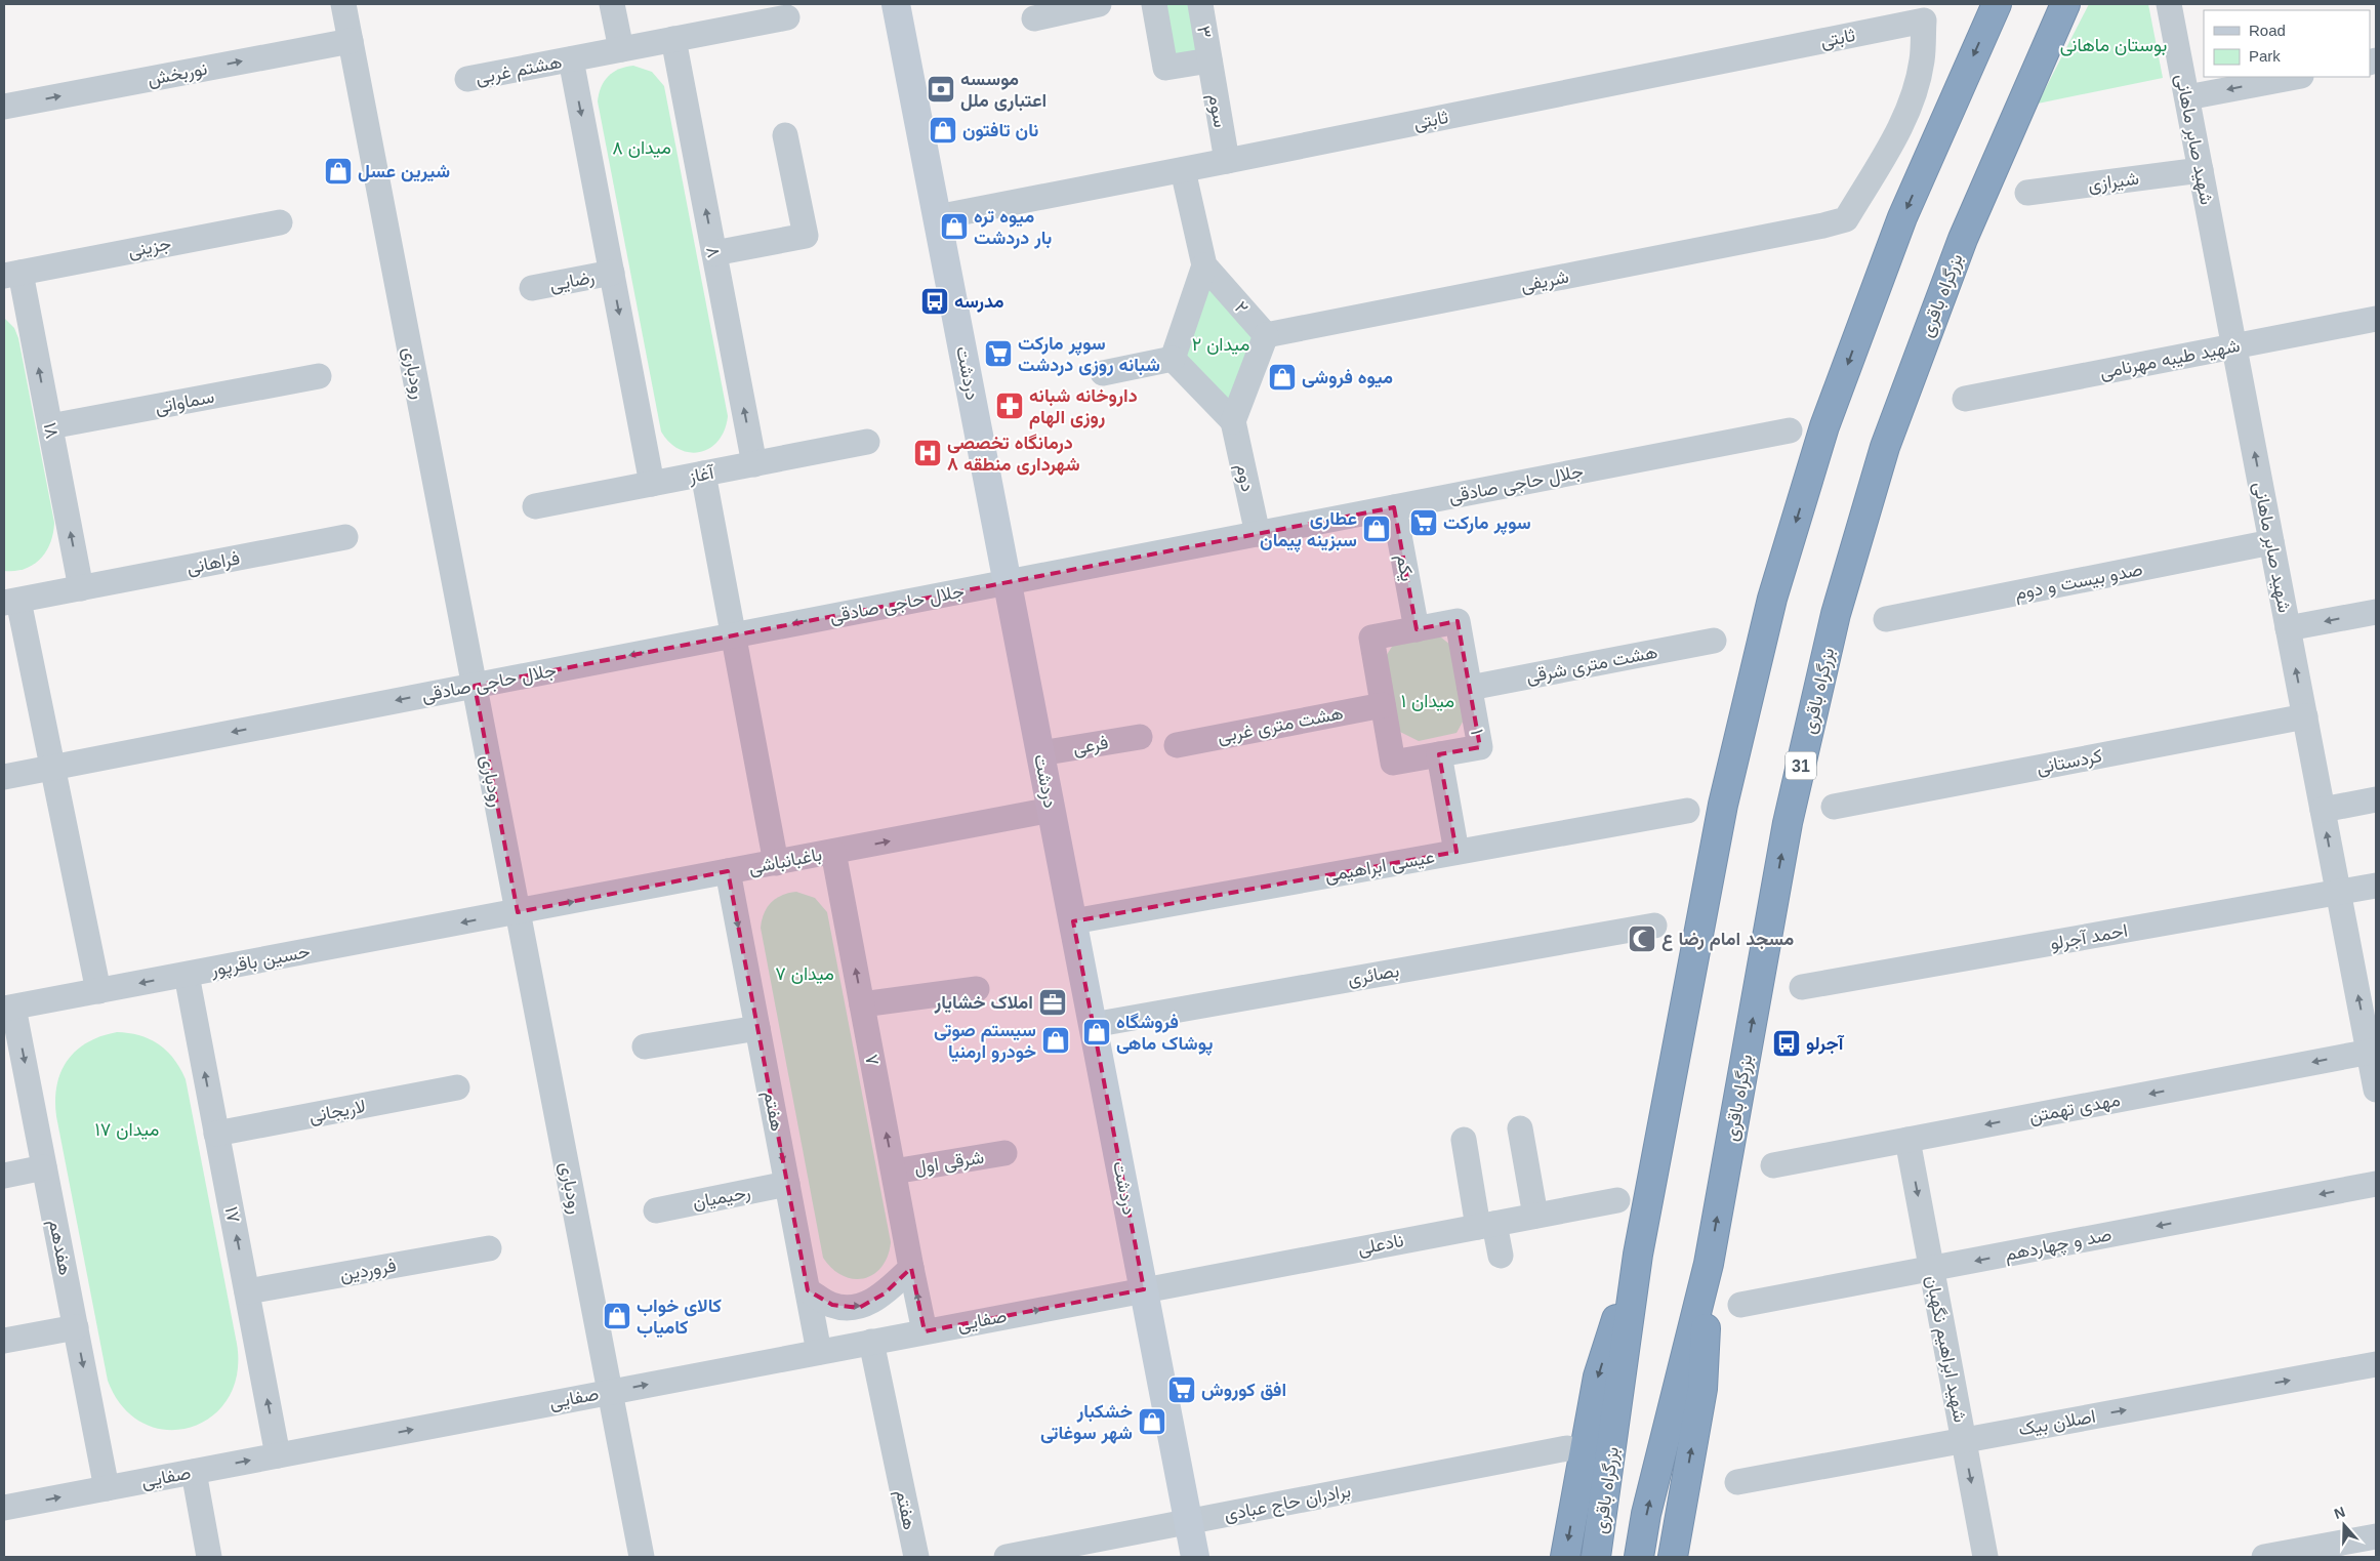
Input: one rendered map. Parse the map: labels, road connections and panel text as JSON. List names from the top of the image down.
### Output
{
  "streets": {
    "highway": ["بزرگراه باقری", "31"],
    "main road": ["دردشت"],
    "street": [
      "۳",
      "ثابتی",
      "هشتم غربی",
      "نوربخش",
      "سوم",
      "شهید صابر ماهانی",
      "شیرازی",
      "جزینی",
      "۸",
      "رضایی",
      "شریفی",
      "۲",
      "شهید طیبه مهرنامی",
      "رودباری",
      "سماواتی",
      "۱۸",
      "آغاز",
      "دوم",
      "جلال حاجی صادقی",
      "فراهانی",
      "یکم",
      "صدو بیست و دوم",
      "هشت متری شرقی",
      "هشت متری غربی",
      "۱",
      "فرعی",
      "کردستانی",
      "باغبانباشی",
      "عیسی ابراهیمی",
      "احمد آجرلو",
      "حسین باقرپور",
      "بصائری",
      "۷",
      "مهدی تهمتن",
      "لاریجانی",
      "هفتم",
      "شرقی اول",
      "رحیمیان",
      "۱۷",
      "نادعلی",
      "صد و چهاردهم",
      "هفدهم",
      "فروردین",
      "صفایی",
      "شهید ابراهیم نگهبان",
      "اصلان بیک",
      "برادران حاج عبادی"
    ]
  },
  "crossings": [
    ["۳", "سوم"],
    ["ثابتی", "سوم"],
    ["ثابتی", "شریفی"],
    ["ثابتی", "دردشت"],
    ["هشتم غربی", "۸"],
    ["نوربخش", "رودباری"],
    ["شهید صابر ماهانی", "شیرازی"],
    ["شهید صابر ماهانی", "شهید طیبه مهرنامی"],
    ["شهید صابر ماهانی", "صدو بیست و دوم"],
    ["شهید صابر ماهانی", "کردستانی"],
    ["شهید صابر ماهانی", "احمد آجرلو"],
    ["شهید صابر ماهانی", "مهدی تهمتن"],
    ["جزینی", "۱۸"],
    ["۸", "آغاز"],
    ["شریفی", "۲"],
    ["رودباری", "جلال حاجی صادقی"],
    ["رودباری", "باغبانباشی"],
    ["رودباری", "حسین باقرپور"],
    ["رودباری", "صفایی"],
    ["دردشت", "جلال حاجی صادقی"],
    ["دردشت", "فرعی"],
    ["دردشت", "باغبانباشی"],
    ["دردشت", "عیسی ابراهیمی"],
    ["دردشت", "بصائری"],
    ["دردشت", "نادعلی"],
    ["دردشت", "صفایی"],
    ["دردشت", "برادران حاج عبادی"],
    ["سماواتی", "۱۸"],
    ["۱۸", "فراهانی"],
    ["دوم", "جلال حاجی صادقی"],
    ["جلال حاجی صادقی", "یکم"],
    ["یکم", "۱"],
    ["هشت متری شرقی", "۱"],
    ["هشت متری غربی", "۱"],
    ["باغبانباشی", "حسین باقرپور"],
    ["باغبانباشی", "۷"],
    ["باغبانباشی", "هفتم"],
    ["حسین باقرپور", "۱۷"],
    ["حسین باقرپور", "هفدهم"],
    ["۷", "شرقی اول"],
    ["۷", "صفایی"],
    ["مهدی تهمتن", "شهید ابراهیم نگهبان"],
    ["لاریجانی", "۱۷"],
    ["هفتم", "رحیمیان"],
    ["هفتم", "صفایی"],
    ["۱۷", "فروردین"],
    ["۱۷", "صفایی"],
    ["نادعلی", "صفایی"],
    ["صد و چهاردهم", "شهید ابراهیم نگهبان"],
    ["هفدهم", "صفایی"],
    ["شهید ابراهیم نگهبان", "اصلان بیک"]
  ],
  "one_way": [
    "نوربخش",
    "شهید صابر ماهانی",
    "۱۸",
    "جلال حاجی صادقی",
    "حسین باقرپور",
    "۷",
    "مهدی تهمتن",
    "هفتم",
    "۱۷",
    "صد و چهاردهم",
    "هفدهم",
    "صفایی",
    "شهید ابراهیم نگهبان",
    "اصلان بیک"
  ],
  "parks": [
    "بوستان ماهانی",
    "میدان ۸",
    "میدان ۲",
    "میدان ۱",
    "میدان ۷",
    "میدان ۱۷"
  ],
  "places": {
    "bank": ["موسسه اعتباری ملل"],
    "shop": [
      "نان تافتون",
      "شیرین عسل",
      "میوه تره بار دردشت",
      "میوه فروشی",
      "عطاری سبزینه پیمان",
      "فروشگاه پوشاک ماهی",
      "سیستم صوتی خودرو ارمنیا",
      "کالای خواب کامیاب",
      "خشکبار شهر سوغاتی"
    ],
    "bus stop": ["مدرسه", "آجرلو"],
    "supermarket": ["سوپر مارکت شبانه روزی دردشت", "سوپر مارکت", "افق کوروش"],
    "pharmacy": ["داروخانه شبانه روزی الهام"],
    "hospital": ["درمانگاه تخصصی شهرداری منطقه ۸"],
    "mosque": ["مسجد امام رضا ع"],
    "office": ["املاک خشایار"]
  },
  "legend": ["Road", "Park"],
  "north": "top"
}
